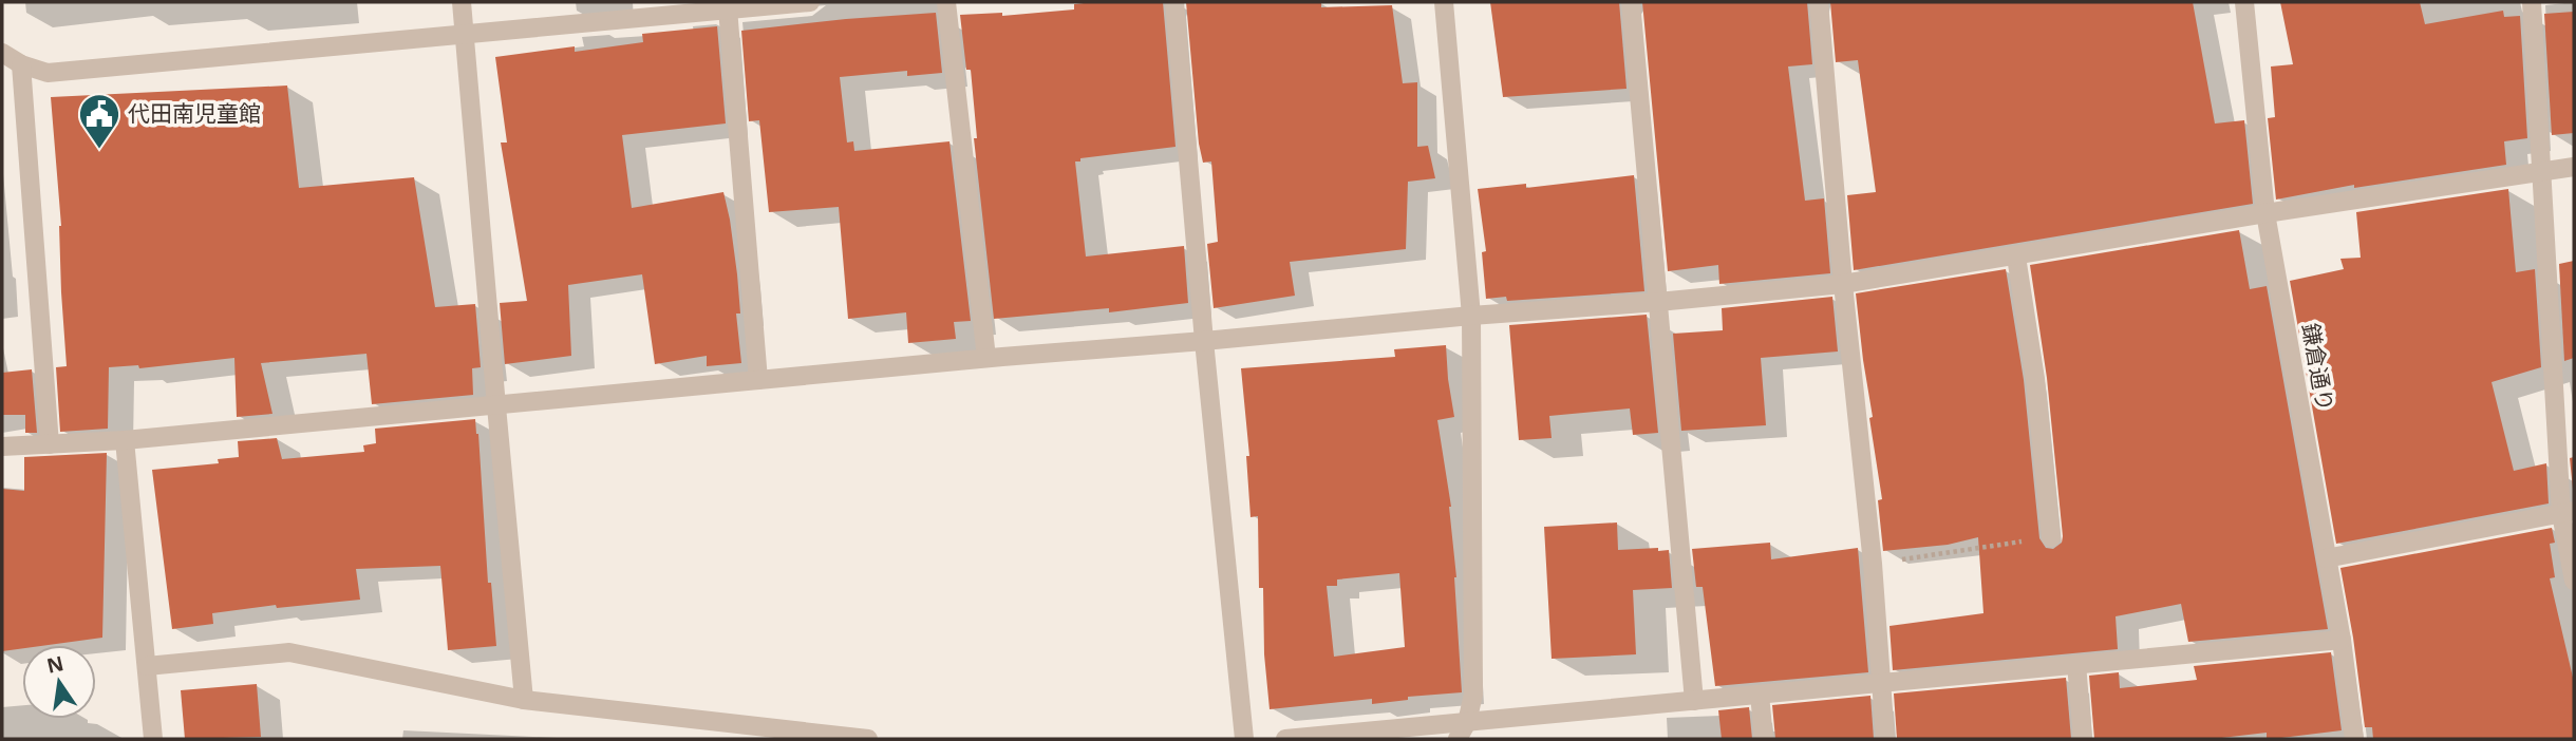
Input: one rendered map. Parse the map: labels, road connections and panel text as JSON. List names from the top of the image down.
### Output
{
  "streets": {
    "street": ["鎌倉通り"]
  },
  "places": {
    "public building": ["代田南児童館"]
  },
  "north": "top"
}
